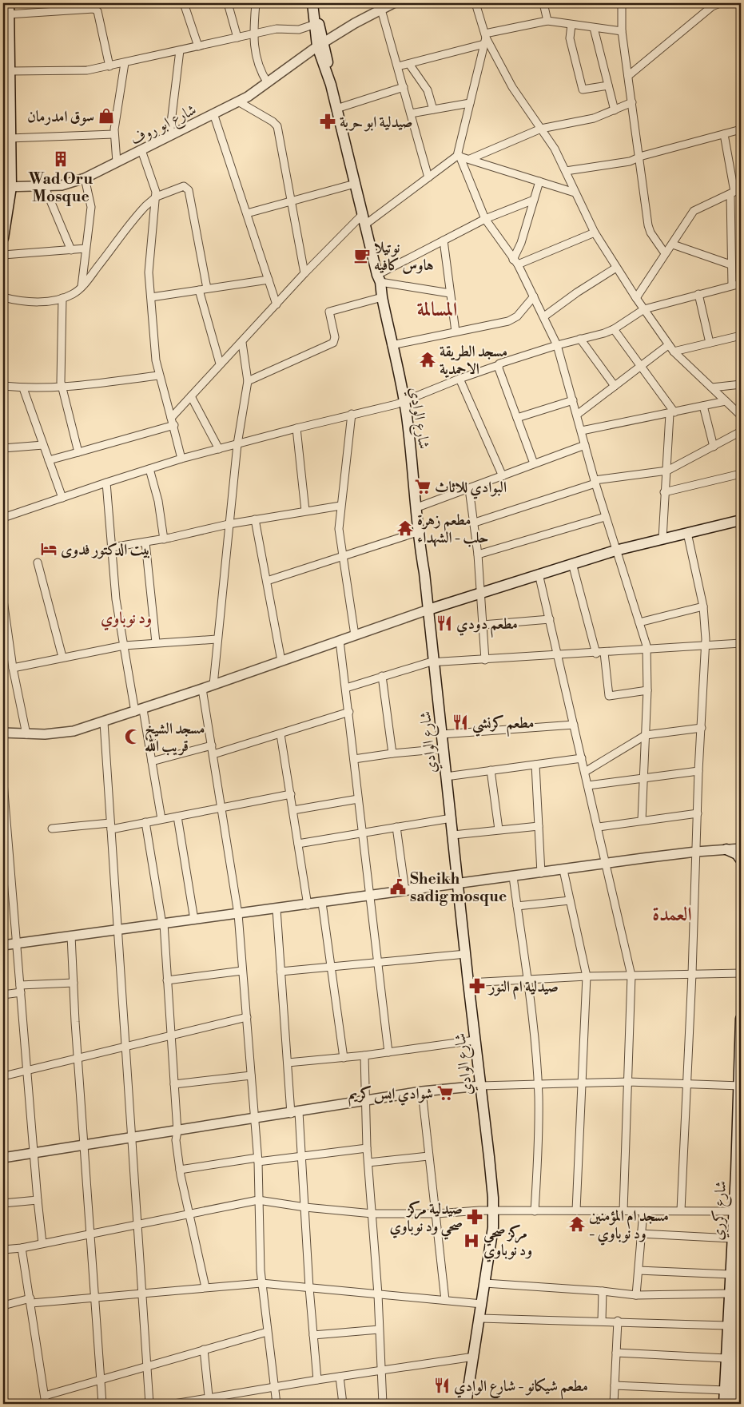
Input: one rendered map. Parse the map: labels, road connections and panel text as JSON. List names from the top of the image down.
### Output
{
  "streets": {
    "main road": ["شارع الوادي", "شارع كرري"],
    "street": ["شارع ابو روف"]
  },
  "crossings": [
    ["شارع ابو روف", "شارع الوادي"]
  ],
  "districts": ["المسالمة", "ود نوباوي", "العمدة"],
  "places": {
    "shop": ["سوق امدرمان"],
    "pharmacy": ["صيدلية ابو حربة", "صيدلية ام النور", "صيدلية مركز صحي ود نوباوي"],
    "building": ["Wad Oru Mosque"],
    "cafe": ["نوتيلا هاوس كافيه"],
    "temple": ["مسجد الطريقة الاحمدية", "مطعم زهرة حلب - الشهداء", "مسجد ام المؤمنين - ود نوباوي"],
    "supermarket": ["البوادي للاثاث", "شوادي ايس كريم"],
    "hotel": ["بيت الدكتور فدوى"],
    "restaurant": ["مطعم دودي", "مطعم كرنشي", "مطعم شيكانو - شارع الوادي"],
    "mosque": ["مسجد الشيخ قريب الله"],
    "public building": ["Sheikh sadig mosque"],
    "hospital": ["مركز صحي ود نوباوي"]
  }
}
